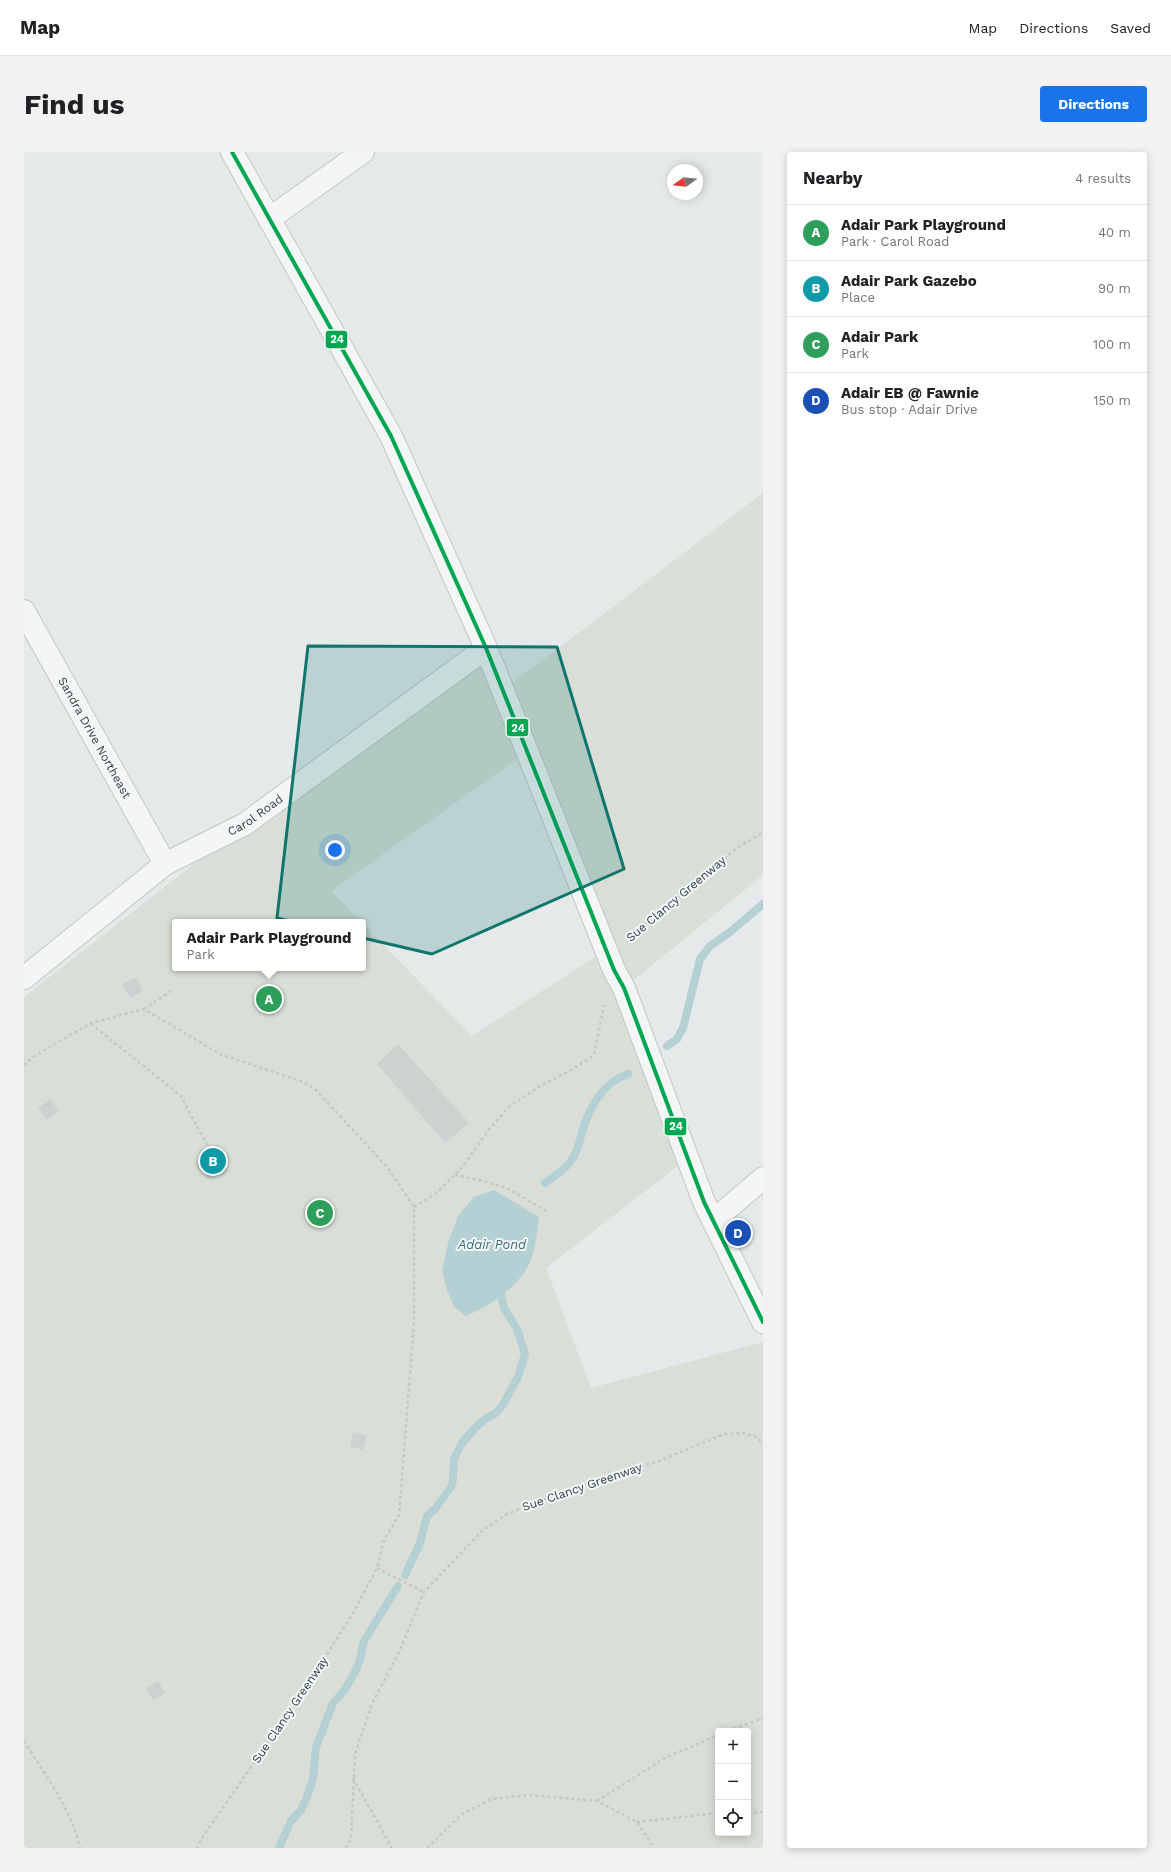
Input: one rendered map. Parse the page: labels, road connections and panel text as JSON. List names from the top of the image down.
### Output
{
  "streets": {
    "street": ["Sandra Drive Northeast", "Carol Road"],
    "path": ["Sue Clancy Greenway"]
  },
  "crossings": [
    ["Sandra Drive Northeast", "Carol Road"]
  ],
  "water": ["Adair Pond"],
  "lines": ["transit line 24"],
  "north": "left",
  "page": {
    "header": "Map",
    "nav": ["Map", "Directions", "Saved"],
    "buttons": "Directions",
    "title": "Find us",
    "heading": ["Nearby", "4 results"],
    "list": [
      {
        "mark": "A",
        "name": "Adair Park Playground",
        "note": "Park · Carol Road",
        "value": "40 m"
      },
      {
        "mark": "B",
        "name": "Adair Park Gazebo",
        "note": "Place",
        "value": "90 m"
      },
      {
        "mark": "C",
        "name": "Adair Park",
        "note": "Park",
        "value": "100 m"
      },
      {
        "mark": "D",
        "name": "Adair EB @ Fawnie",
        "note": "Bus stop · Adair Drive",
        "value": "150 m"
      }
    ],
    "popup": ["Adair Park Playground", "Park"],
    "pins": [
      "A",
      "B",
      "C",
      "D"
    ],
    "map_buttons": ["+", "−"]
  }
}
